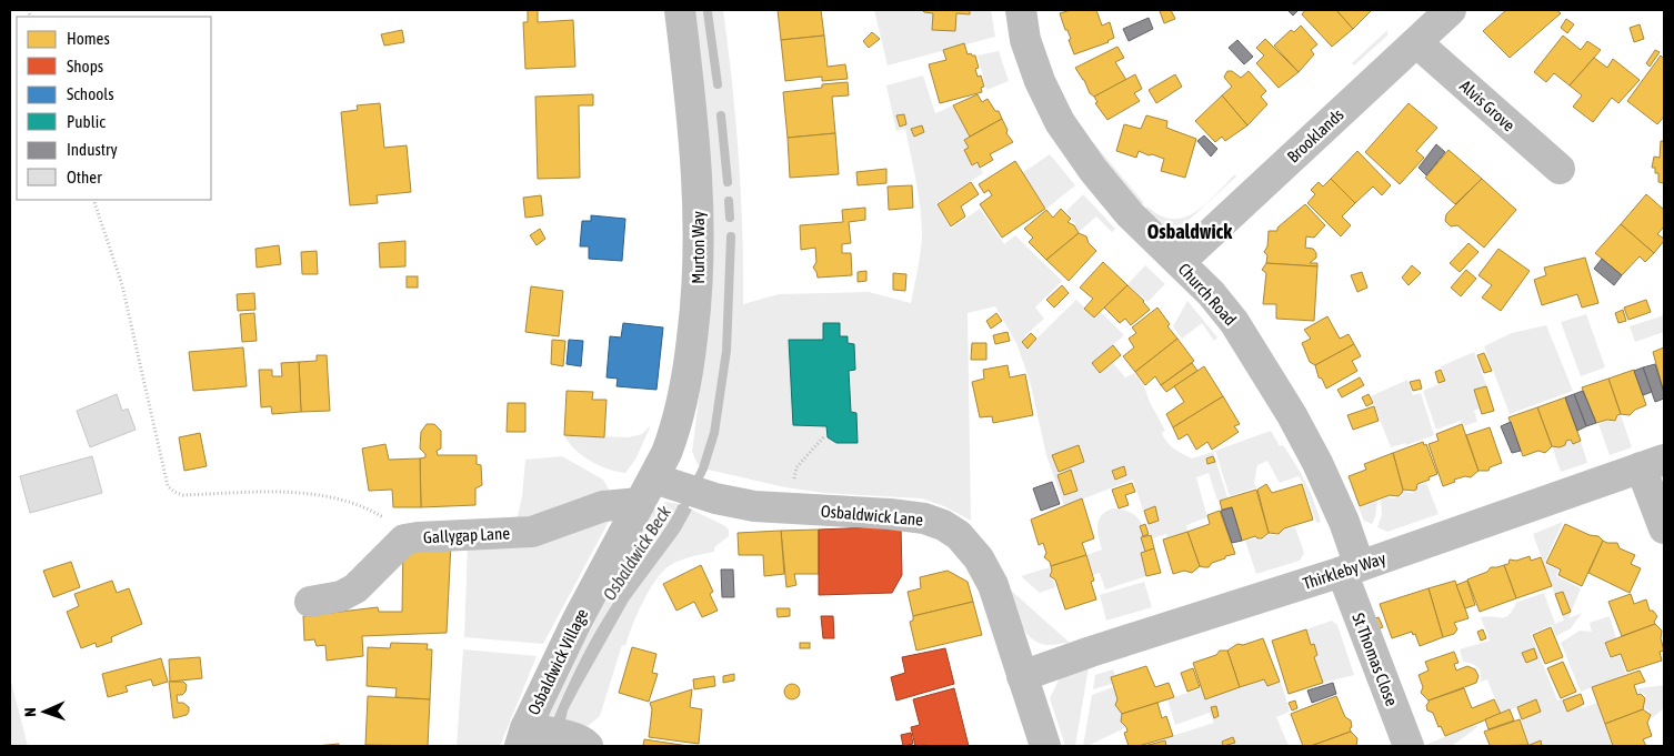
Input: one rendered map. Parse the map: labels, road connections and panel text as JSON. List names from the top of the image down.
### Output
{
  "streets": {
    "street": [
      "Alvis Grove",
      "Brooklands",
      "Murton Way",
      "Church Road",
      "Osbaldwick Lane",
      "Gallygap Lane",
      "Thirkleby Way",
      "St Thomas Close",
      "Osbaldwick Village"
    ]
  },
  "crossings": [
    ["Alvis Grove", "Brooklands"],
    ["Brooklands", "Church Road"],
    ["Murton Way", "Osbaldwick Lane"],
    ["Murton Way", "Gallygap Lane"],
    ["Murton Way", "Osbaldwick Village"],
    ["Church Road", "Thirkleby Way"],
    ["Church Road", "St Thomas Close"],
    ["Osbaldwick Lane", "Gallygap Lane"],
    ["Osbaldwick Lane", "Thirkleby Way"],
    ["Osbaldwick Lane", "Osbaldwick Village"],
    ["Gallygap Lane", "Osbaldwick Village"],
    ["Thirkleby Way", "St Thomas Close"]
  ],
  "districts": ["Osbaldwick"],
  "water": ["Osbaldwick Beck"],
  "legend": [
    "Homes",
    "Shops",
    "Schools",
    "Public",
    "Industry",
    "Other"
  ],
  "north": "left"
}
